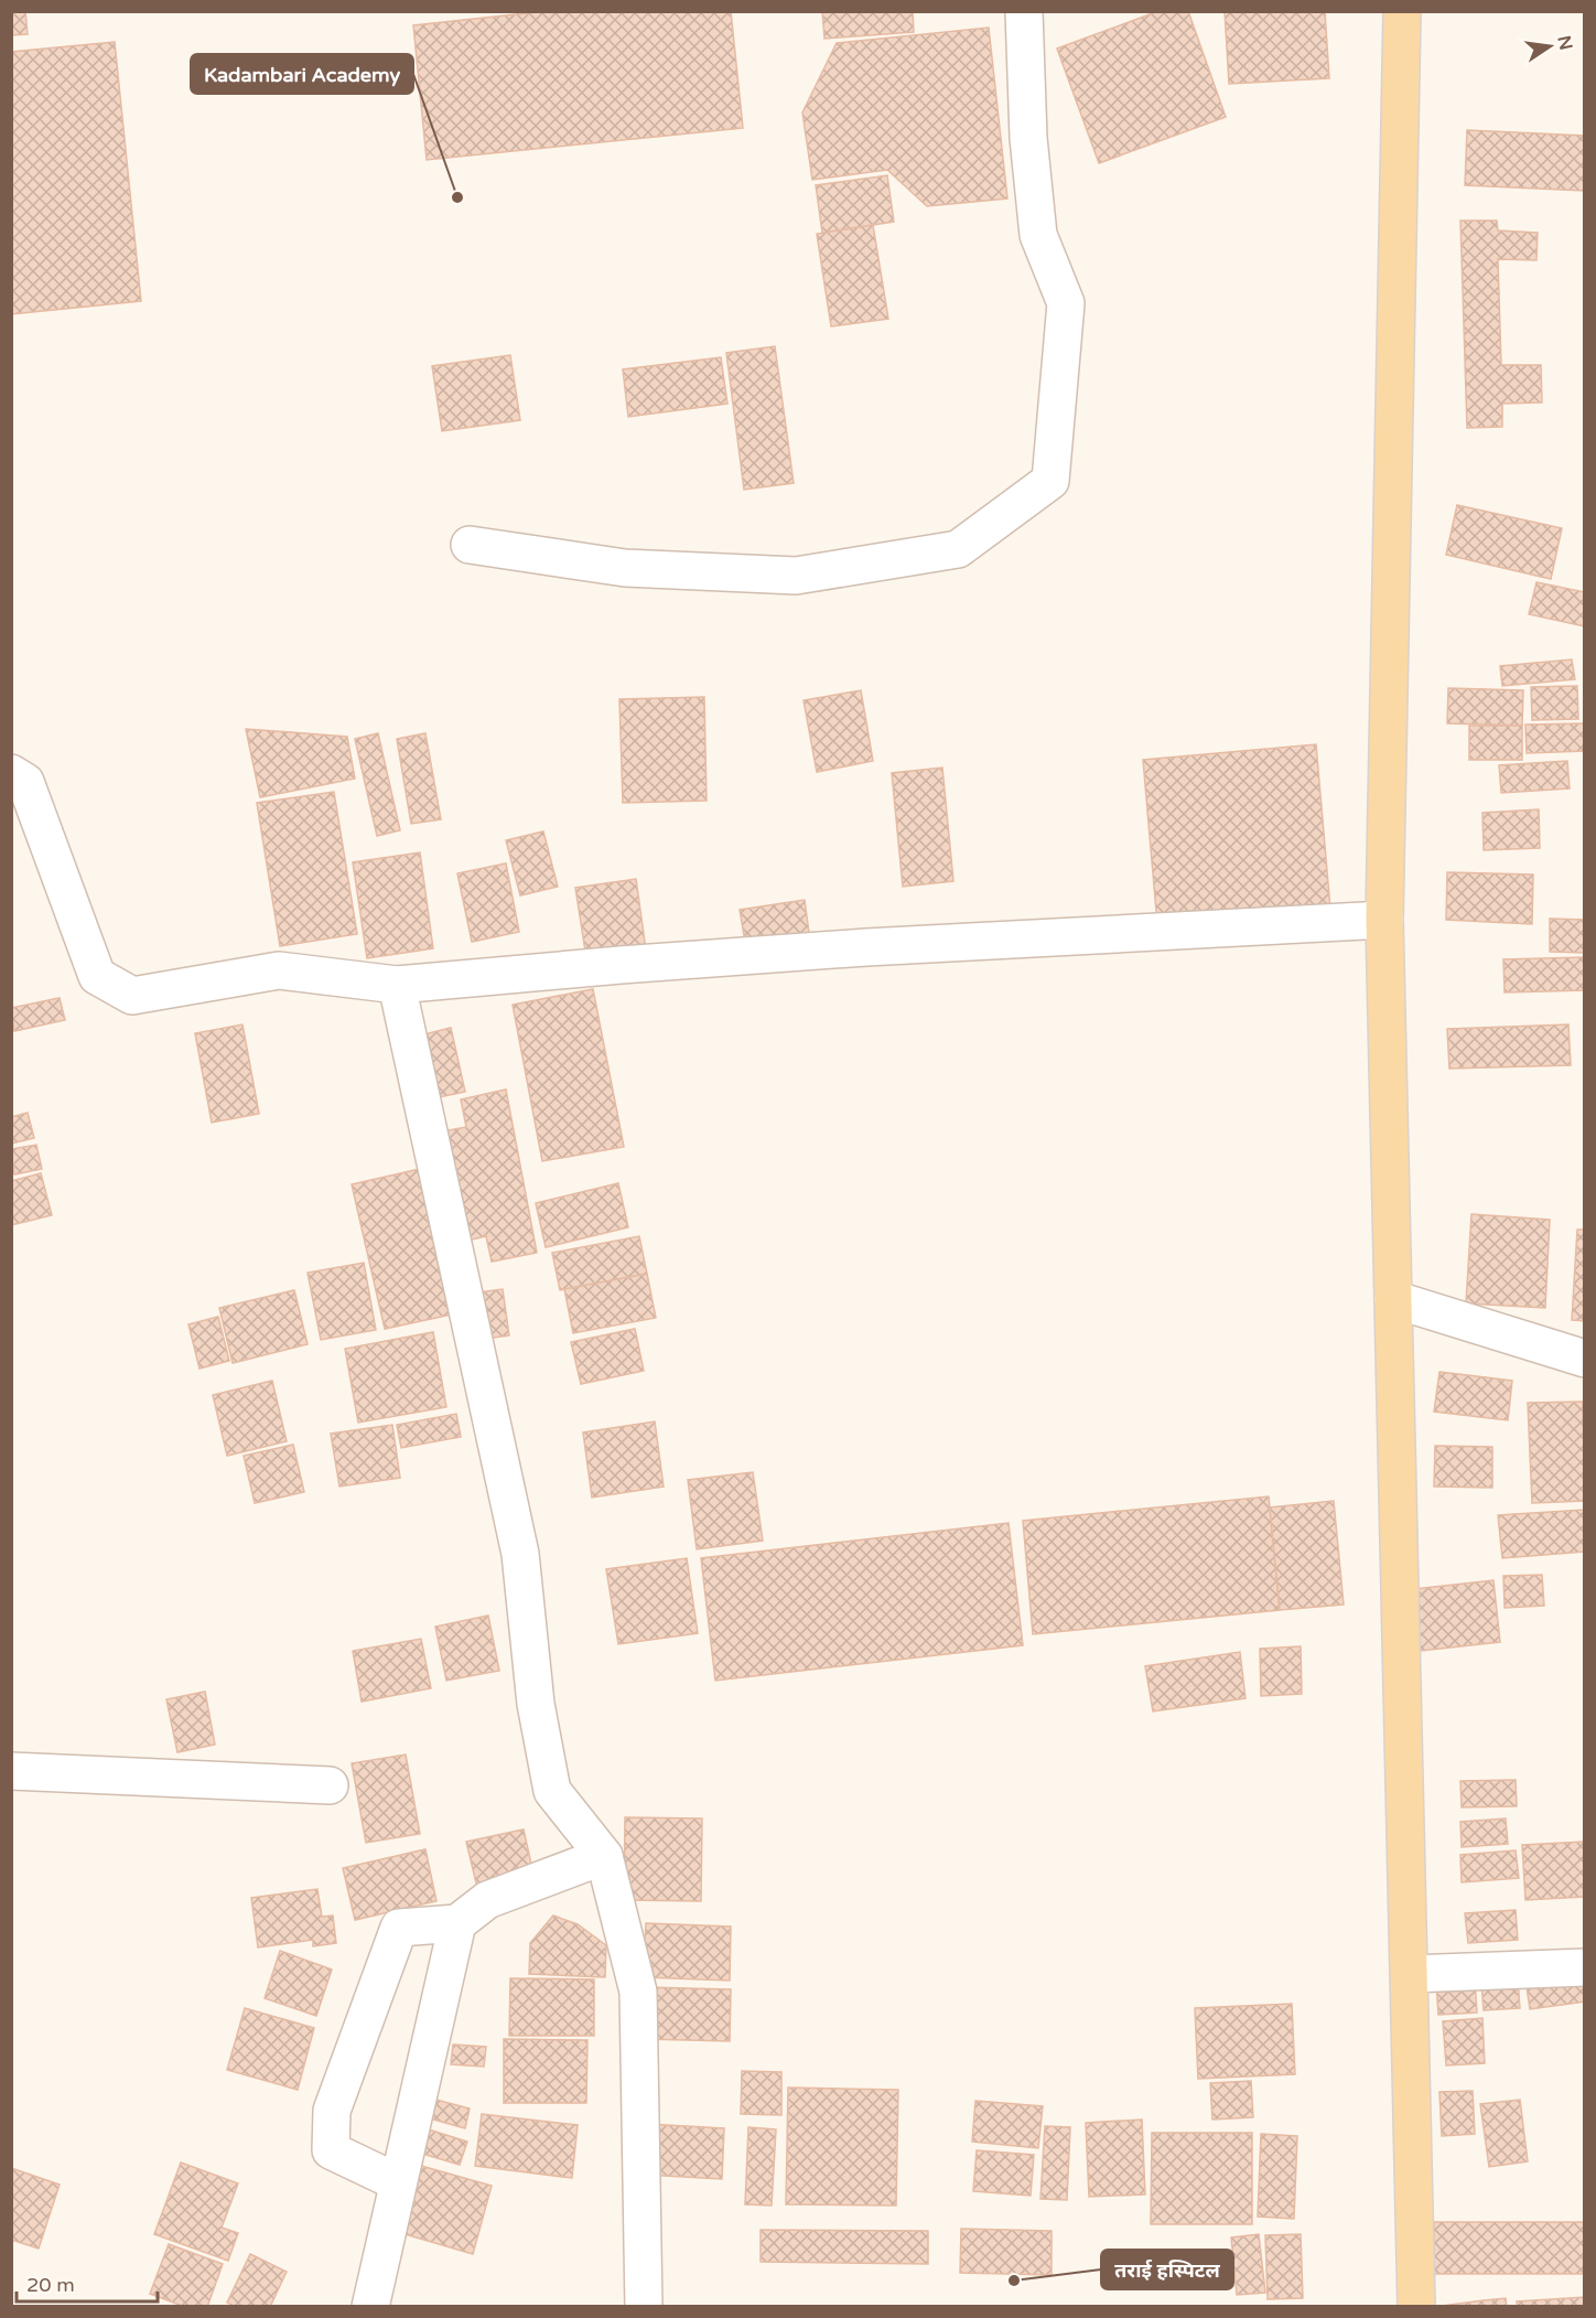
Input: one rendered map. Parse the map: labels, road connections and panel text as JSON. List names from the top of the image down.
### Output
{
  "places": ["Kadambari Academy", "तराई हस्पिटल"],
  "scale_bar": "20 m",
  "north": "right"
}
